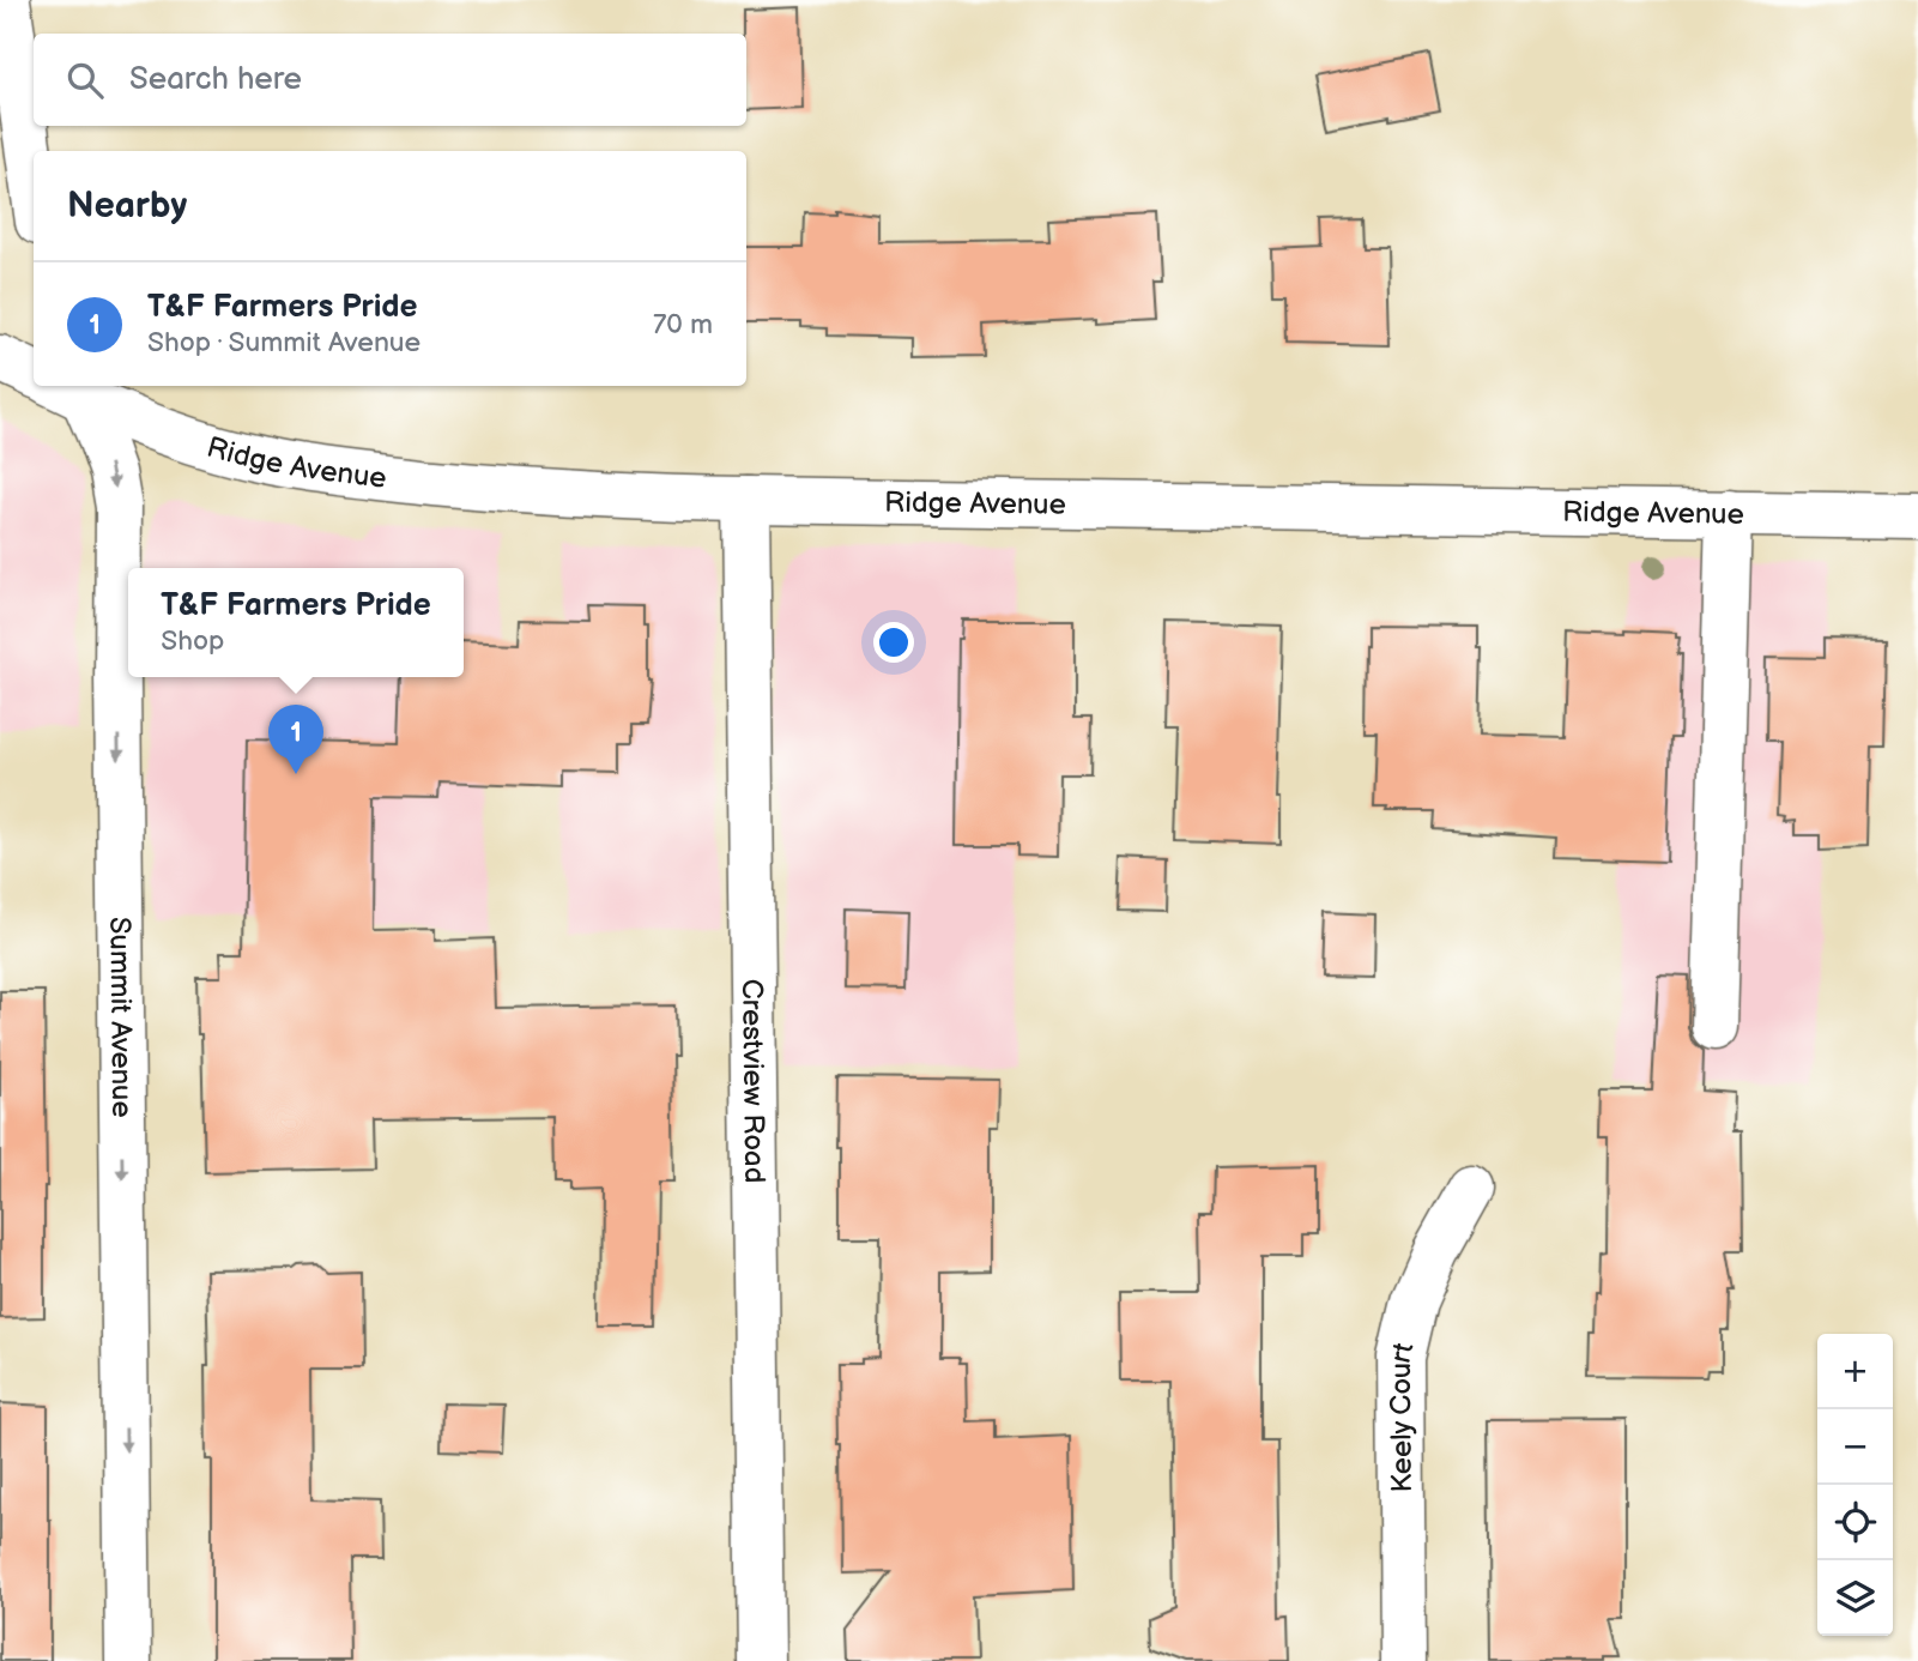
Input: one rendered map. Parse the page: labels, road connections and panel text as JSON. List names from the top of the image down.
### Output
{
  "streets": {
    "street": [
      "Ridge Avenue",
      "Summit Avenue",
      "Crestview Road",
      "Keely Court"
    ]
  },
  "crossings": [
    ["Ridge Avenue", "Summit Avenue"],
    ["Ridge Avenue", "Crestview Road"]
  ],
  "one_way": ["Summit Avenue"],
  "page": {
    "search": "Search here",
    "heading": "Nearby",
    "list": [
      {
        "mark": "1",
        "name": "T&F Farmers Pride",
        "note": "Shop · Summit Avenue",
        "value": "70 m"
      }
    ],
    "popup": ["T&F Farmers Pride", "Shop"],
    "pins": "1",
    "map_buttons": ["+", "−"]
  }
}
